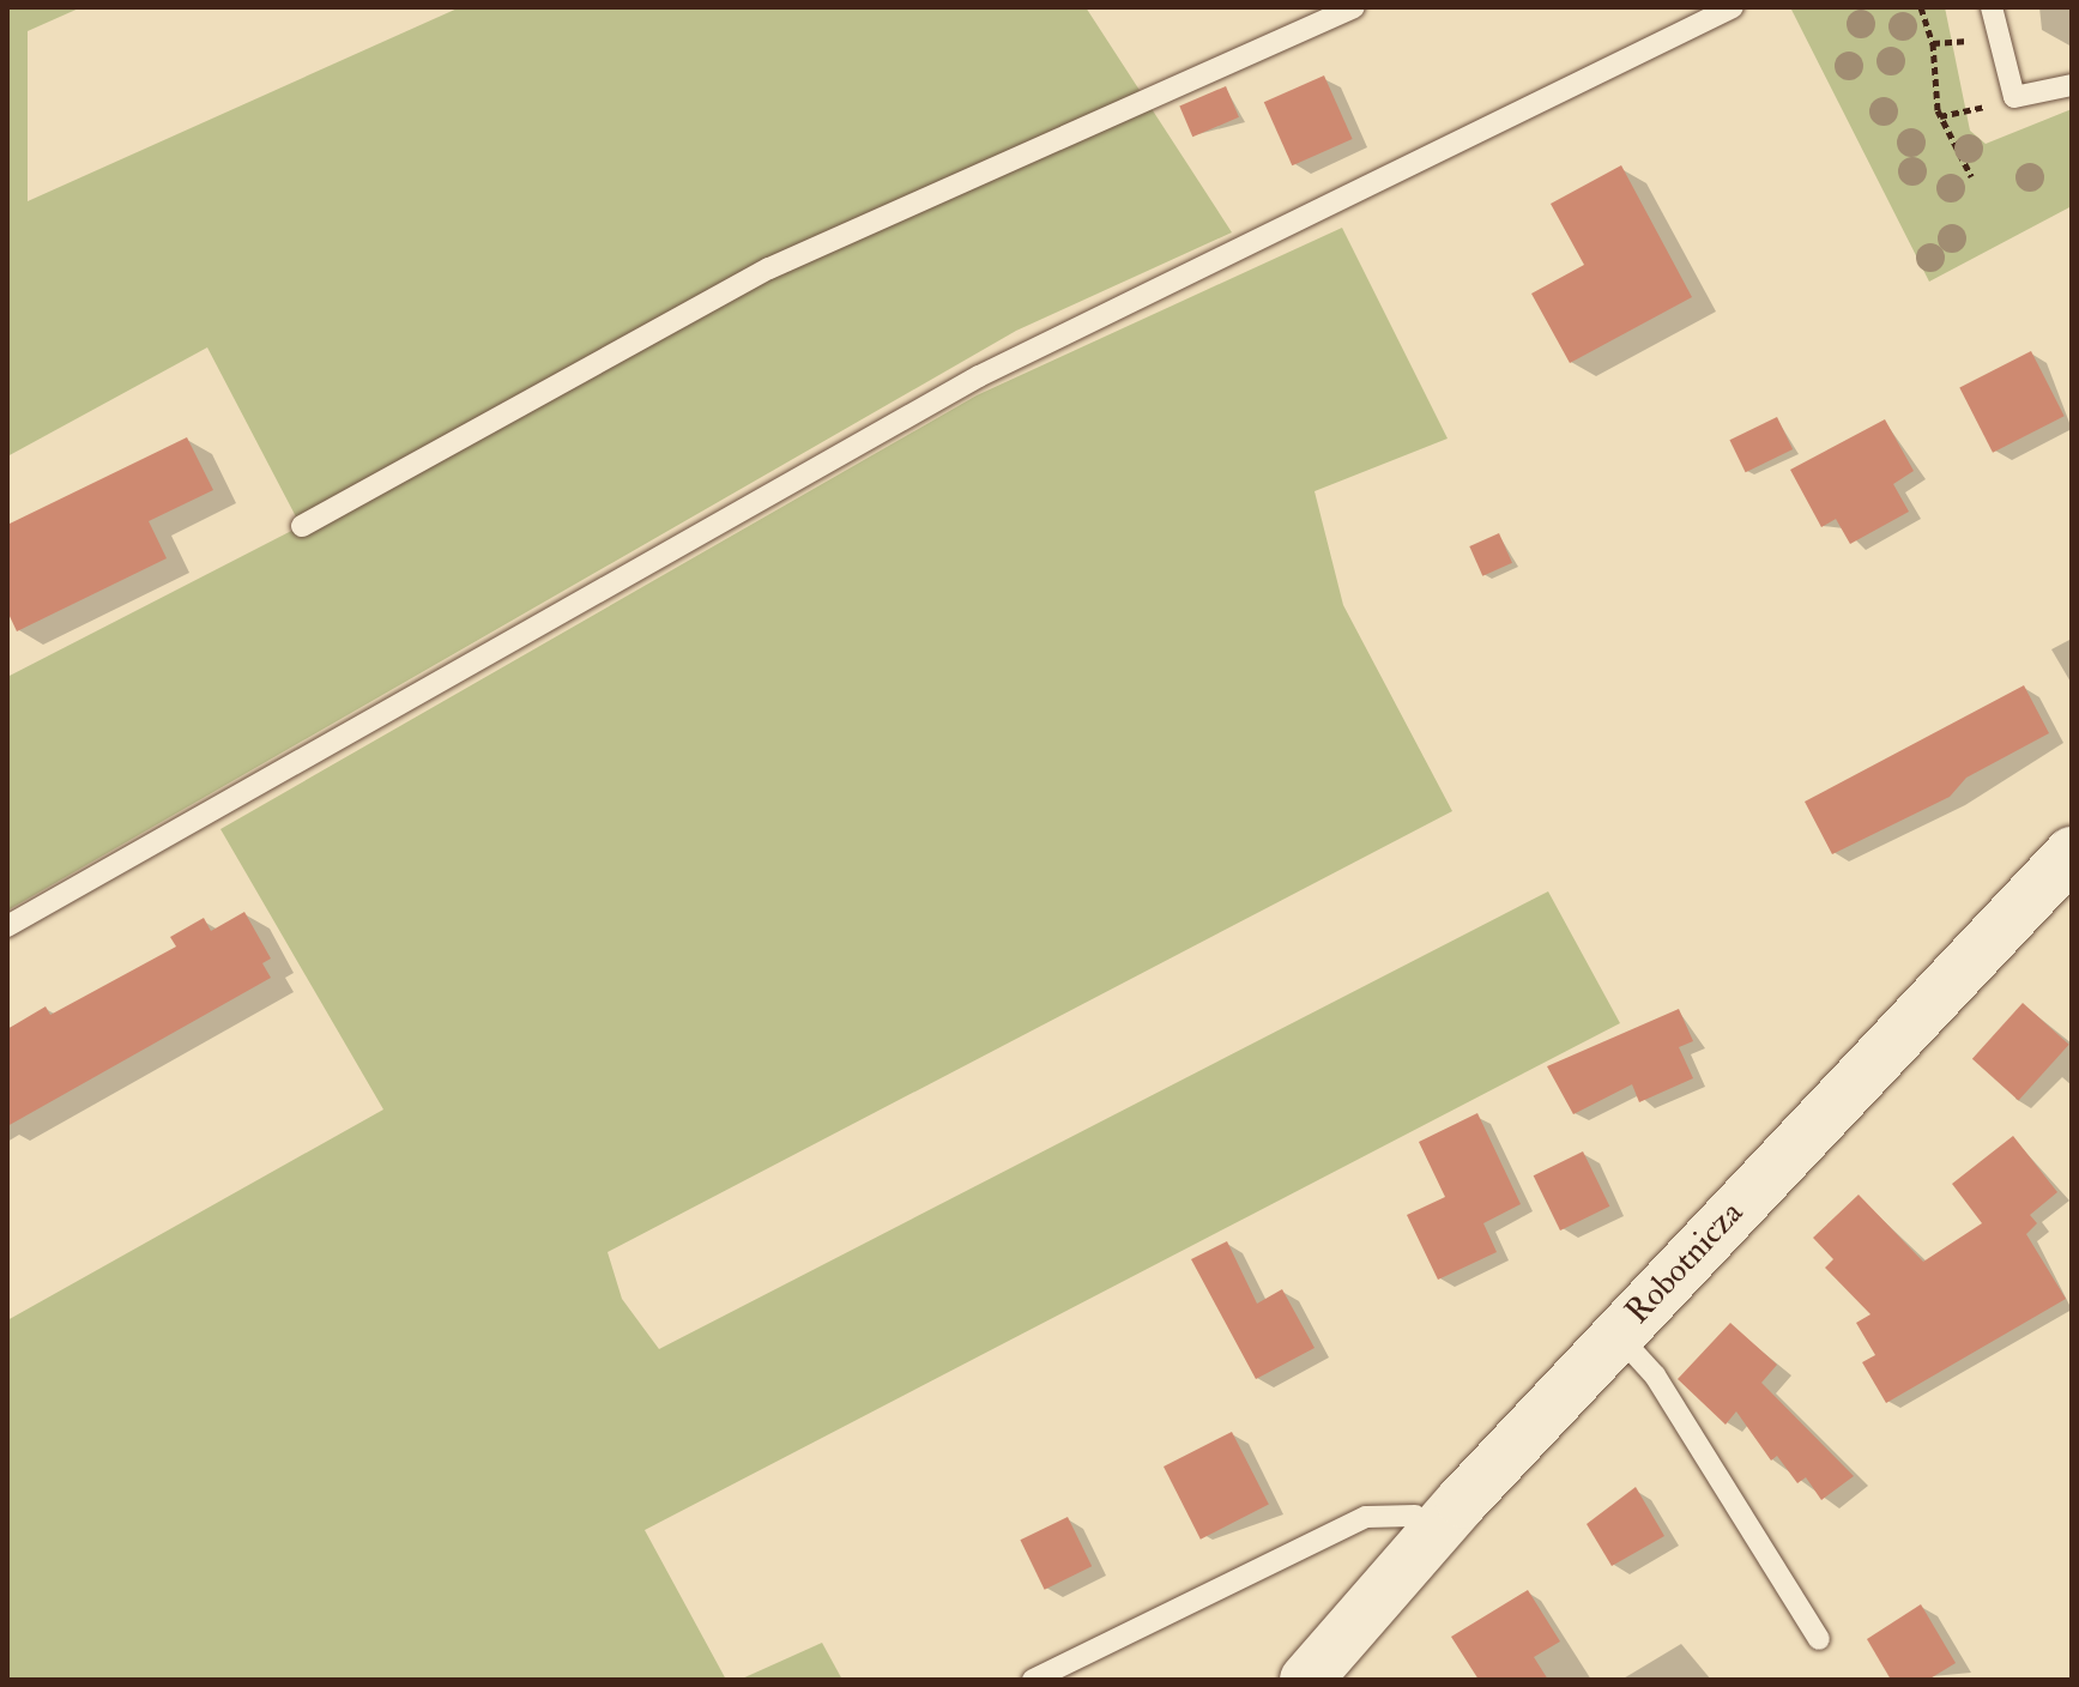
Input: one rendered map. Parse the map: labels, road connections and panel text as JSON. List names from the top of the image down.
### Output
{
  "streets": {
    "street": ["Robotnicza"]
  }
}
